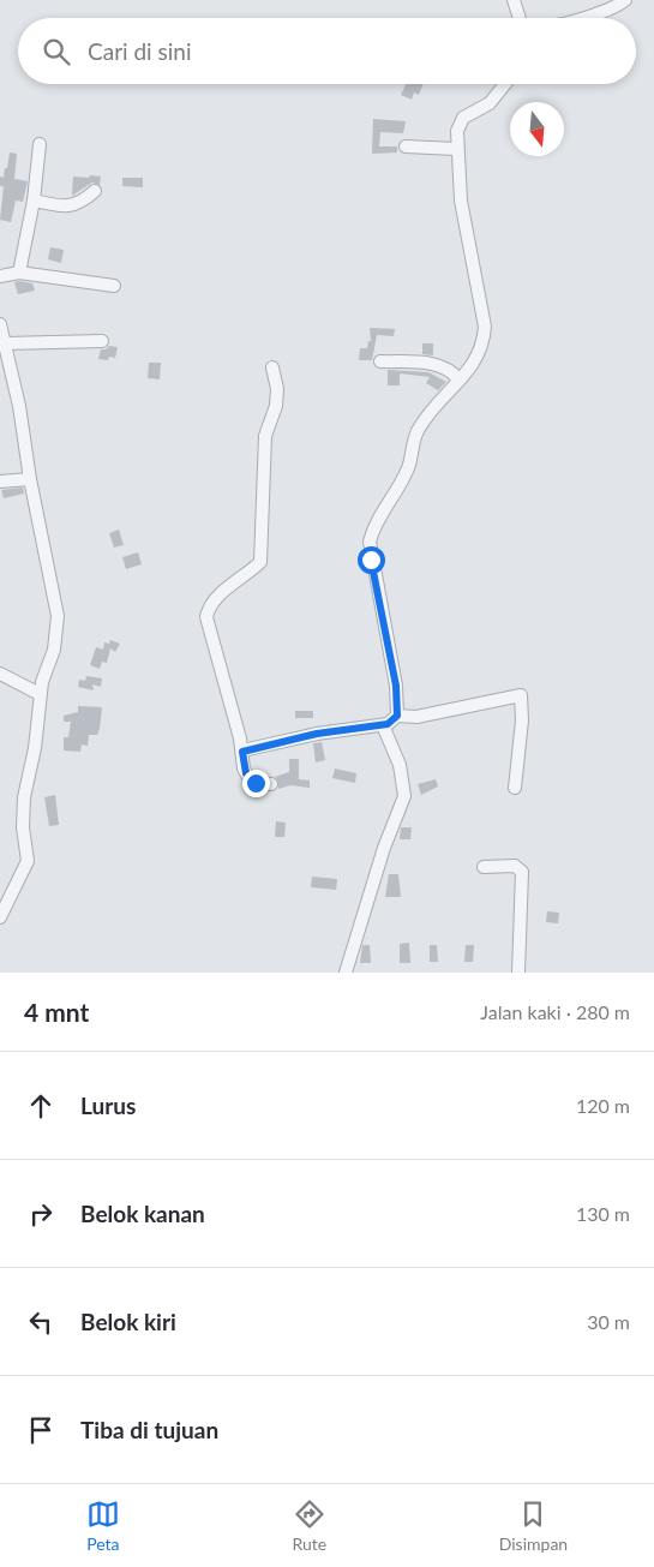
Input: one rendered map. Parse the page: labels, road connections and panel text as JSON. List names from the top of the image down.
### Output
{
  "north": "bottom",
  "page": {
    "search": "Cari di sini",
    "heading": ["4 mnt", "Jalan kaki · 280 m"],
    "list": [
      ["Lurus", "120 m"],
      ["Belok kanan", "130 m"],
      ["Belok kiri", "30 m"],
      "Tiba di tujuan"
    ],
    "nav": ["Peta", "Rute", "Disimpan"]
  }
}
